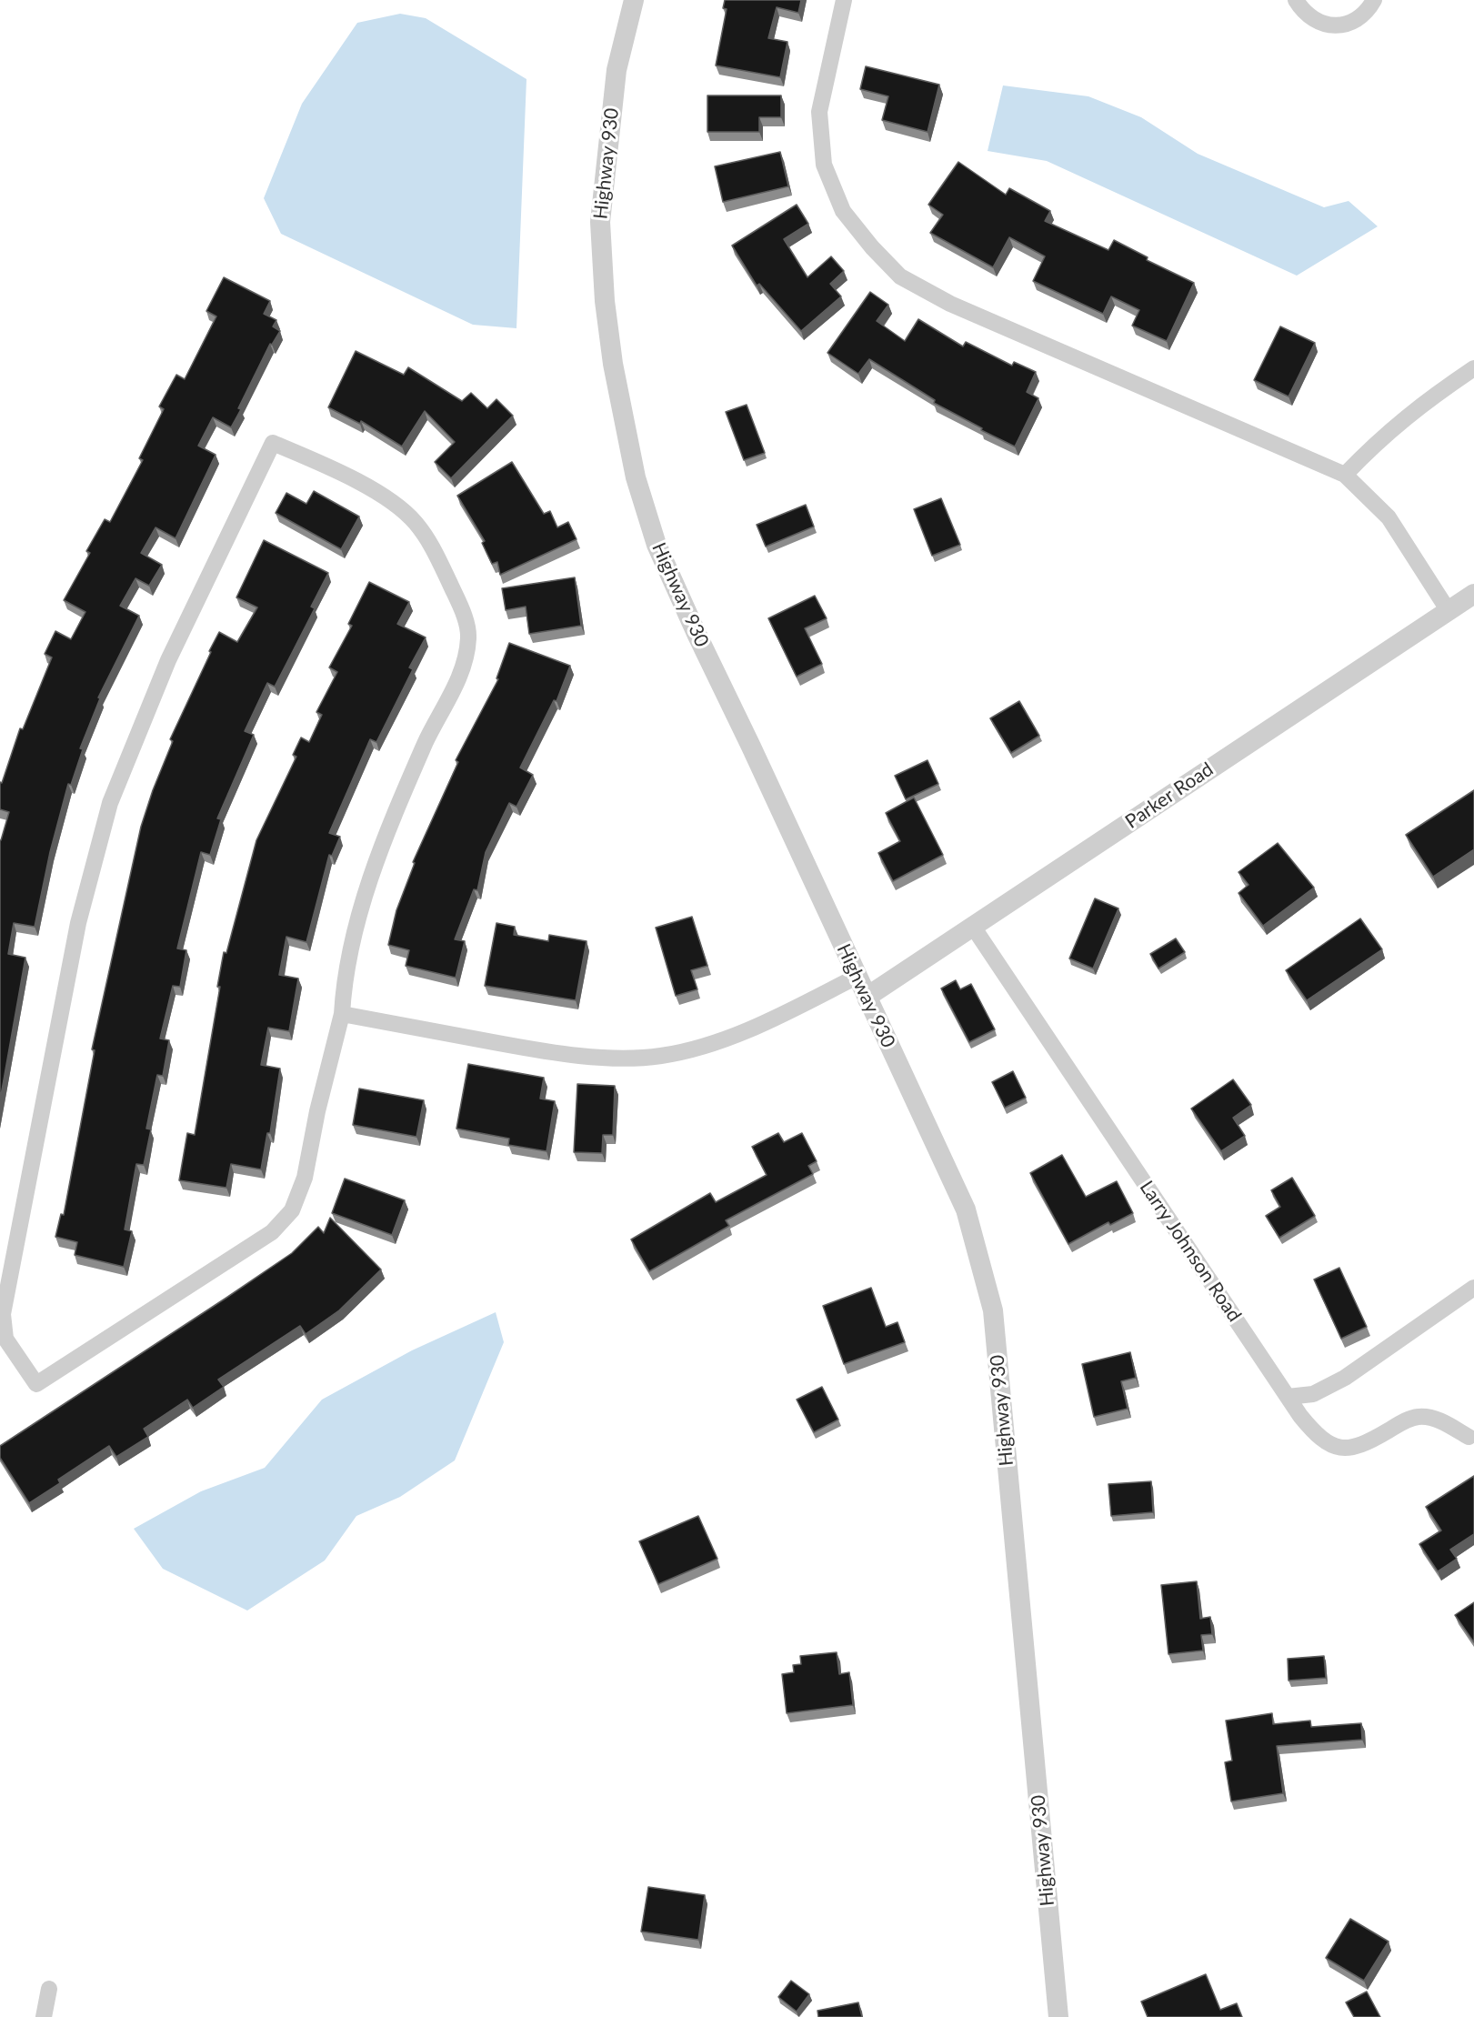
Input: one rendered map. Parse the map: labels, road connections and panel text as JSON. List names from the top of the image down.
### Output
{
  "streets": {
    "street": ["Highway 930", "Parker Road", "Larry Johnson Road"]
  },
  "crossings": [
    ["Highway 930", "Parker Road"],
    ["Parker Road", "Larry Johnson Road"]
  ]
}
